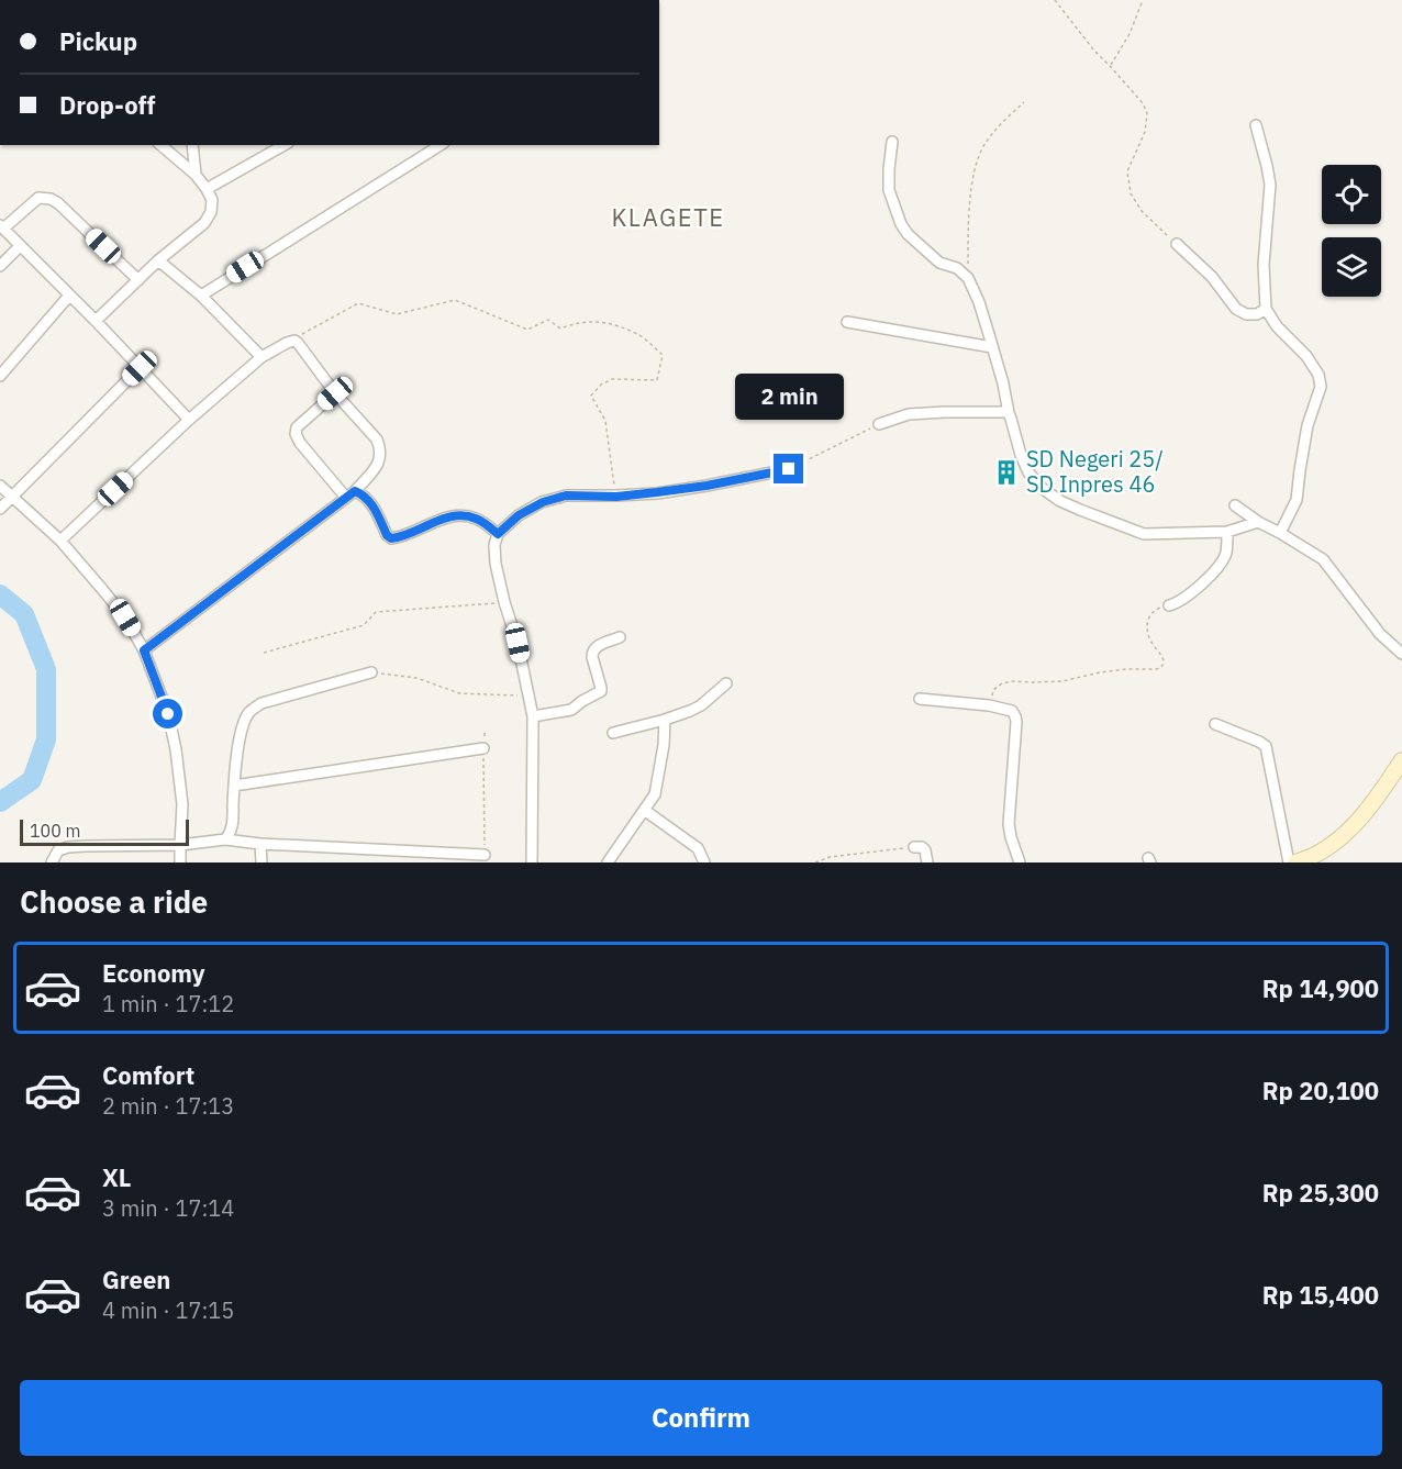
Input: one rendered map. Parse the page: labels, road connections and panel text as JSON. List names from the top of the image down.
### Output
{
  "districts": ["KLAGETE"],
  "places": {
    "building": ["SD Negeri 25/ SD Inpres 46"]
  },
  "scale_bar": "100 m",
  "page": {
    "banner": ["Pickup", "Drop-off"],
    "bubble": "2 min",
    "scale": "100 m",
    "heading": "Choose a ride",
    "list": [
      {
        "name": "Economy",
        "note": "1 min · 17:12",
        "value": "Rp 14,900"
      },
      {
        "name": "Comfort",
        "note": "2 min · 17:13",
        "value": "Rp 20,100"
      },
      {
        "name": "XL",
        "note": "3 min · 17:14",
        "value": "Rp 25,300"
      },
      {
        "name": "Green",
        "note": "4 min · 17:15",
        "value": "Rp 15,400"
      }
    ],
    "buttons": "Confirm"
  }
}
